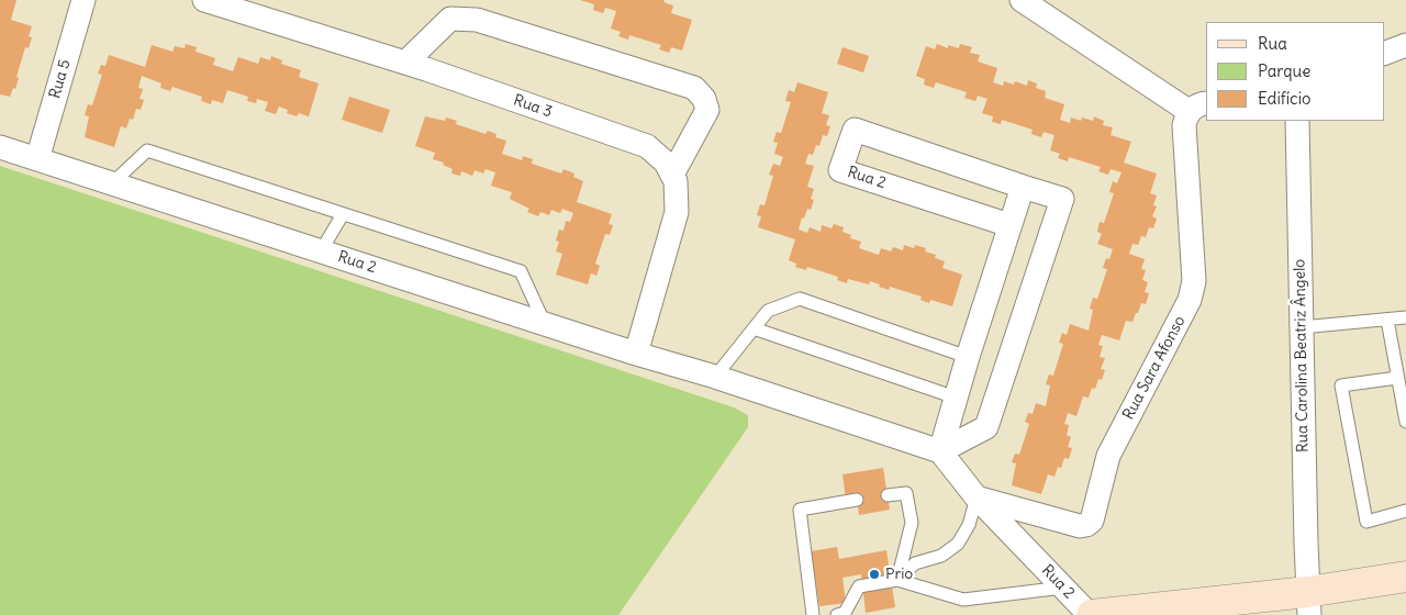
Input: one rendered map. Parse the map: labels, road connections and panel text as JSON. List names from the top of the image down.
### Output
{
  "streets": {
    "street": [
      "Rua 5",
      "Rua 3",
      "Rua 2",
      "Rua Carolina Beatriz Ângelo",
      "Rua Sara Afonso"
    ]
  },
  "crossings": [
    ["Rua 5", "Rua 2"],
    ["Rua 2", "Rua Sara Afonso"]
  ],
  "places": ["Prio"],
  "legend": ["Rua", "Parque", "Edifício"]
}
